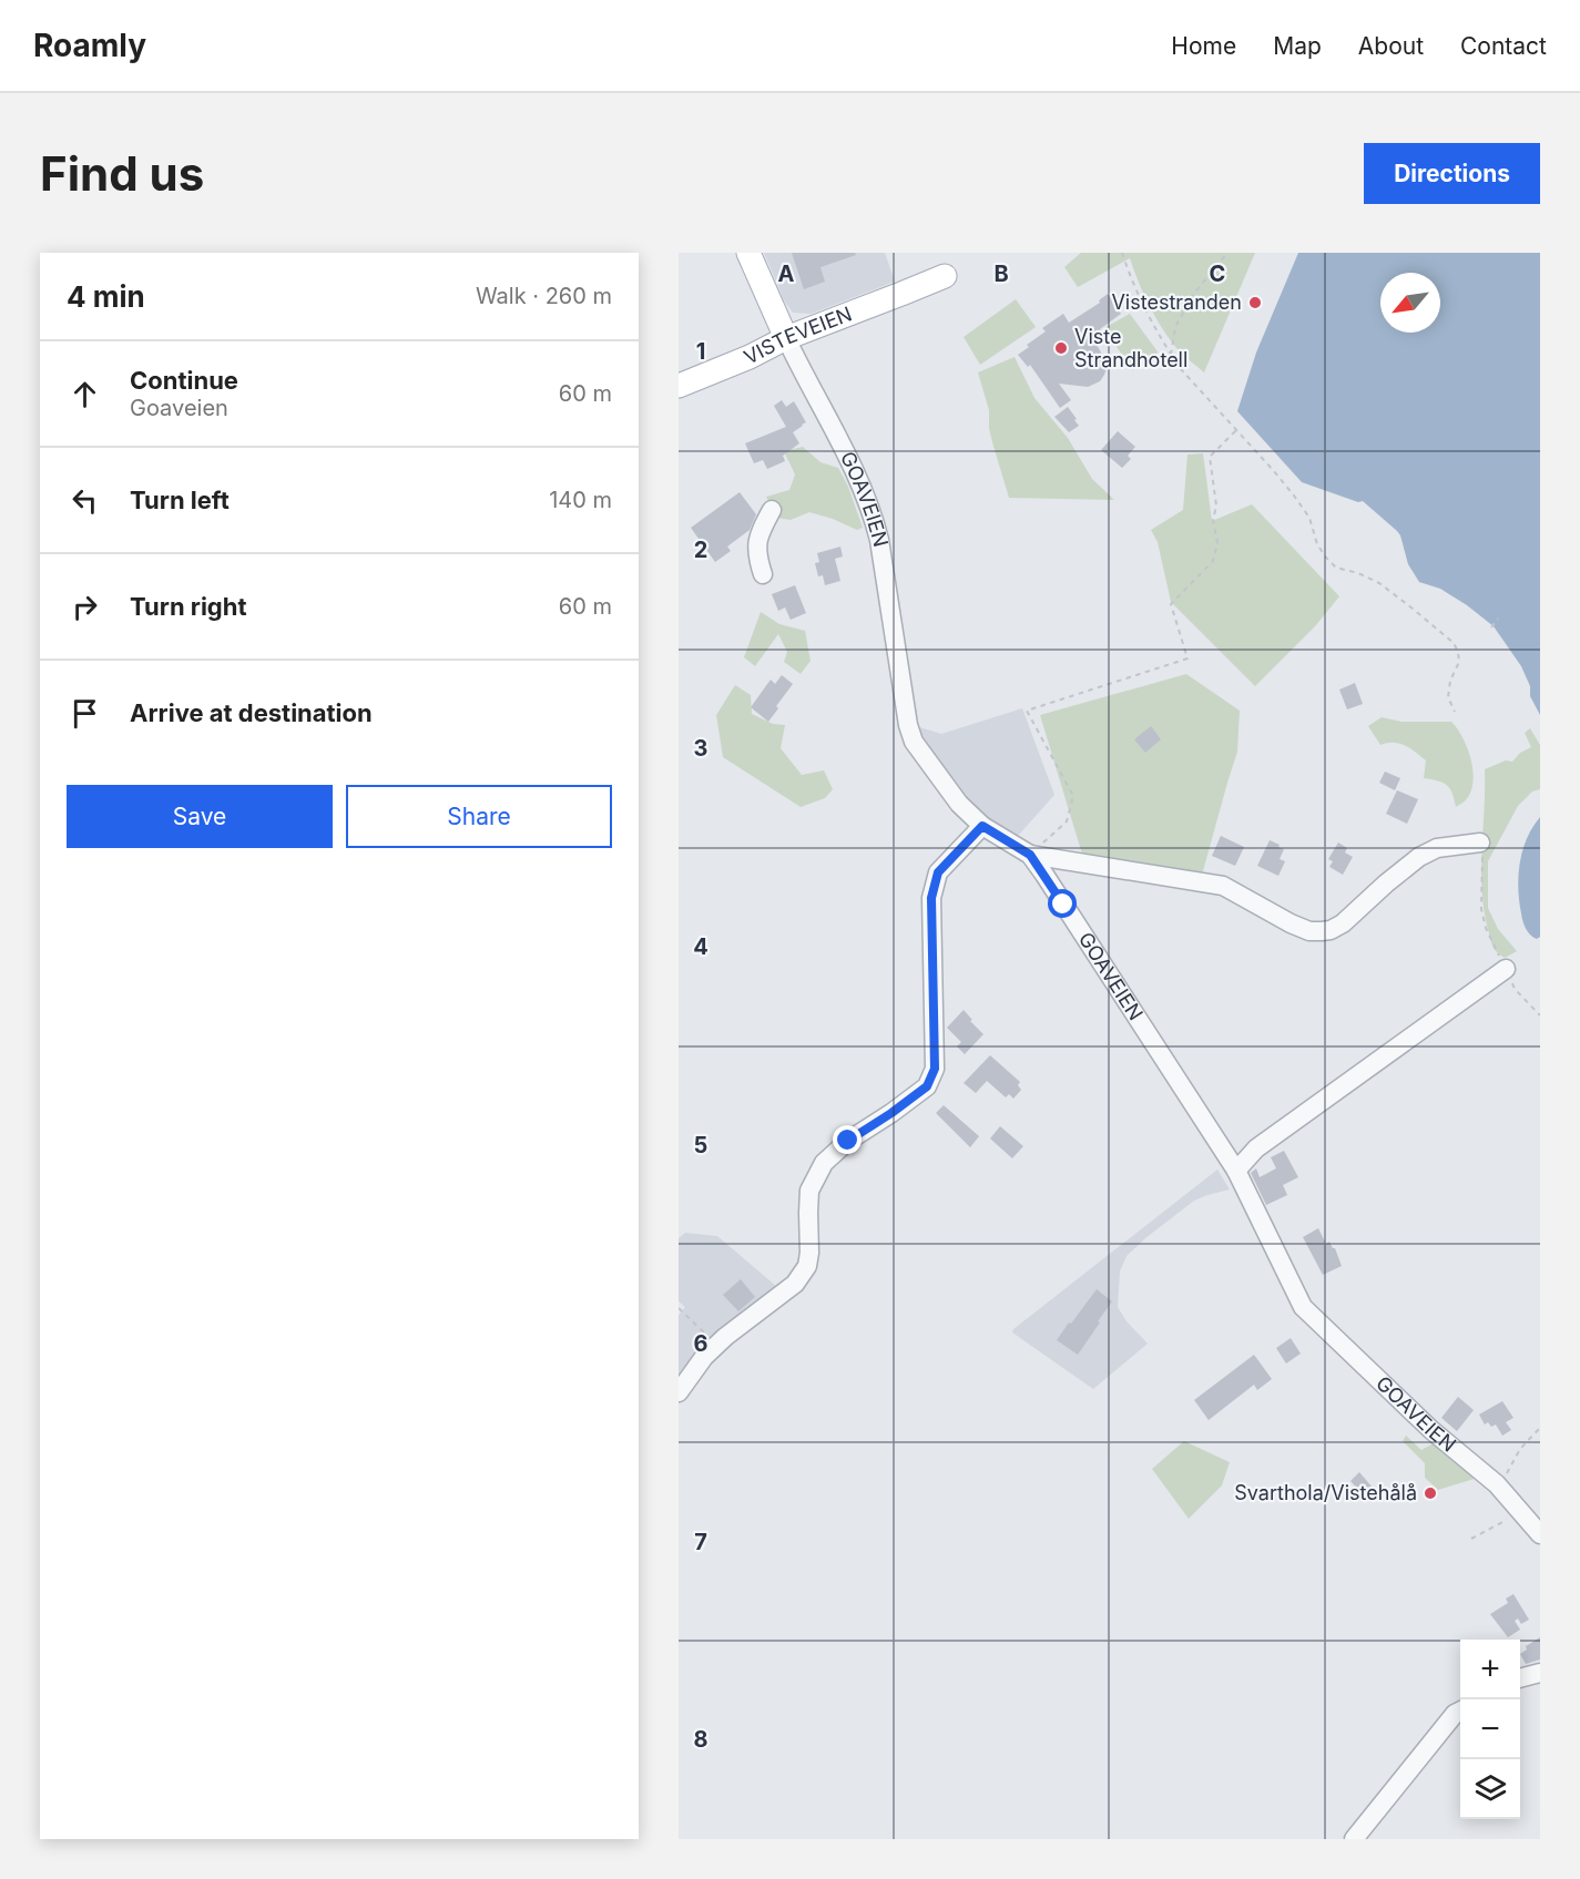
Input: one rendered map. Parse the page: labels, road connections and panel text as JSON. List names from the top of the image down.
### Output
{
  "streets": {
    "main road": ["VISTEVEIEN", "GOAVEIEN"]
  },
  "crossings": [
    ["VISTEVEIEN", "GOAVEIEN"]
  ],
  "places": ["Vistestranden", "Viste Strandhotell", "Svarthola/Vistehålå"],
  "north": "bottom left",
  "page": {
    "header": "Roamly",
    "nav": [
      "Home",
      "Map",
      "About",
      "Contact"
    ],
    "buttons": [
      "Directions",
      ["Save", "Share"]
    ],
    "title": "Find us",
    "heading": ["4 min", "Walk · 260 m"],
    "list": [
      ["Continue", "Goaveien", "60 m"],
      ["Turn left", "140 m"],
      ["Turn right", "60 m"],
      "Arrive at destination"
    ],
    "map_buttons": ["+", "−"]
  },
  "grid": {
    "columns": ["A", "B", "C"],
    "rows": [
      "1",
      "2",
      "3",
      "4",
      "5",
      "6",
      "7",
      "8"
    ]
  }
}
